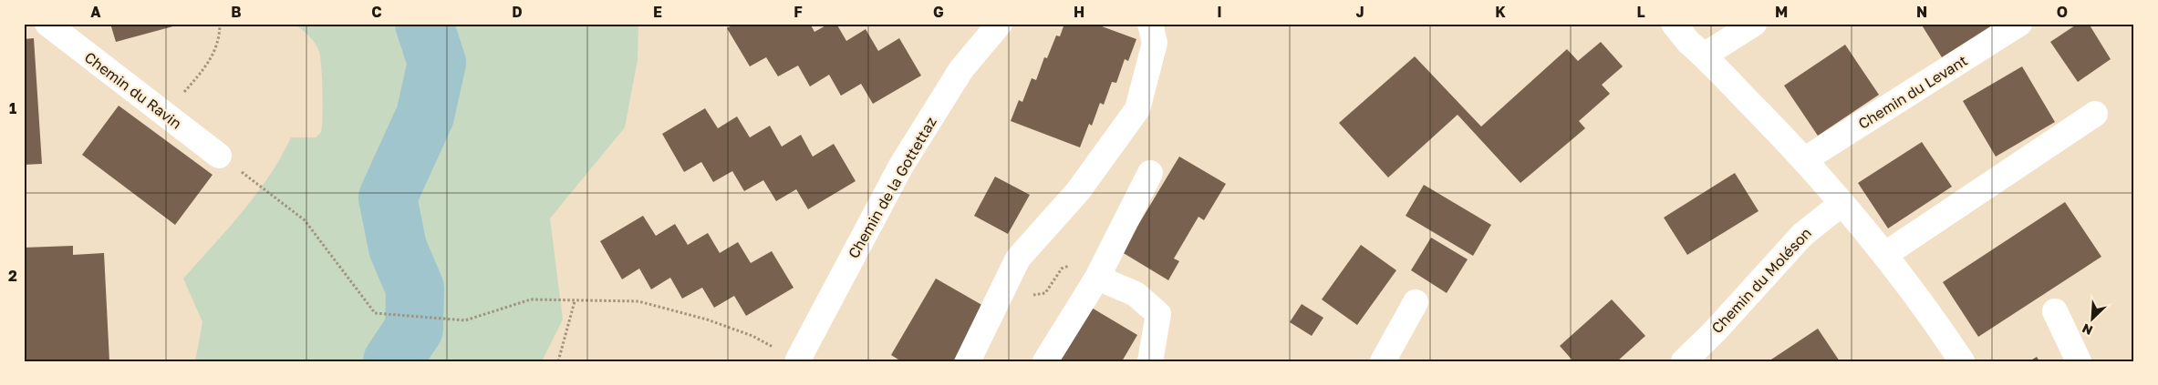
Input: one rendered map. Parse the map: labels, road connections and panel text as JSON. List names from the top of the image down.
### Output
{
  "streets": {
    "street": [
      "Chemin du Ravin",
      "Chemin du Levant",
      "Chemin de la Gottettaz",
      "Chemin du Moléson"
    ]
  },
  "north": "bottom left",
  "grid": {
    "columns": [
      "A",
      "B",
      "C",
      "D",
      "E",
      "F",
      "G",
      "H",
      "I",
      "J",
      "K",
      "L",
      "M",
      "N",
      "O"
    ],
    "rows": ["1", "2"]
  }
}
